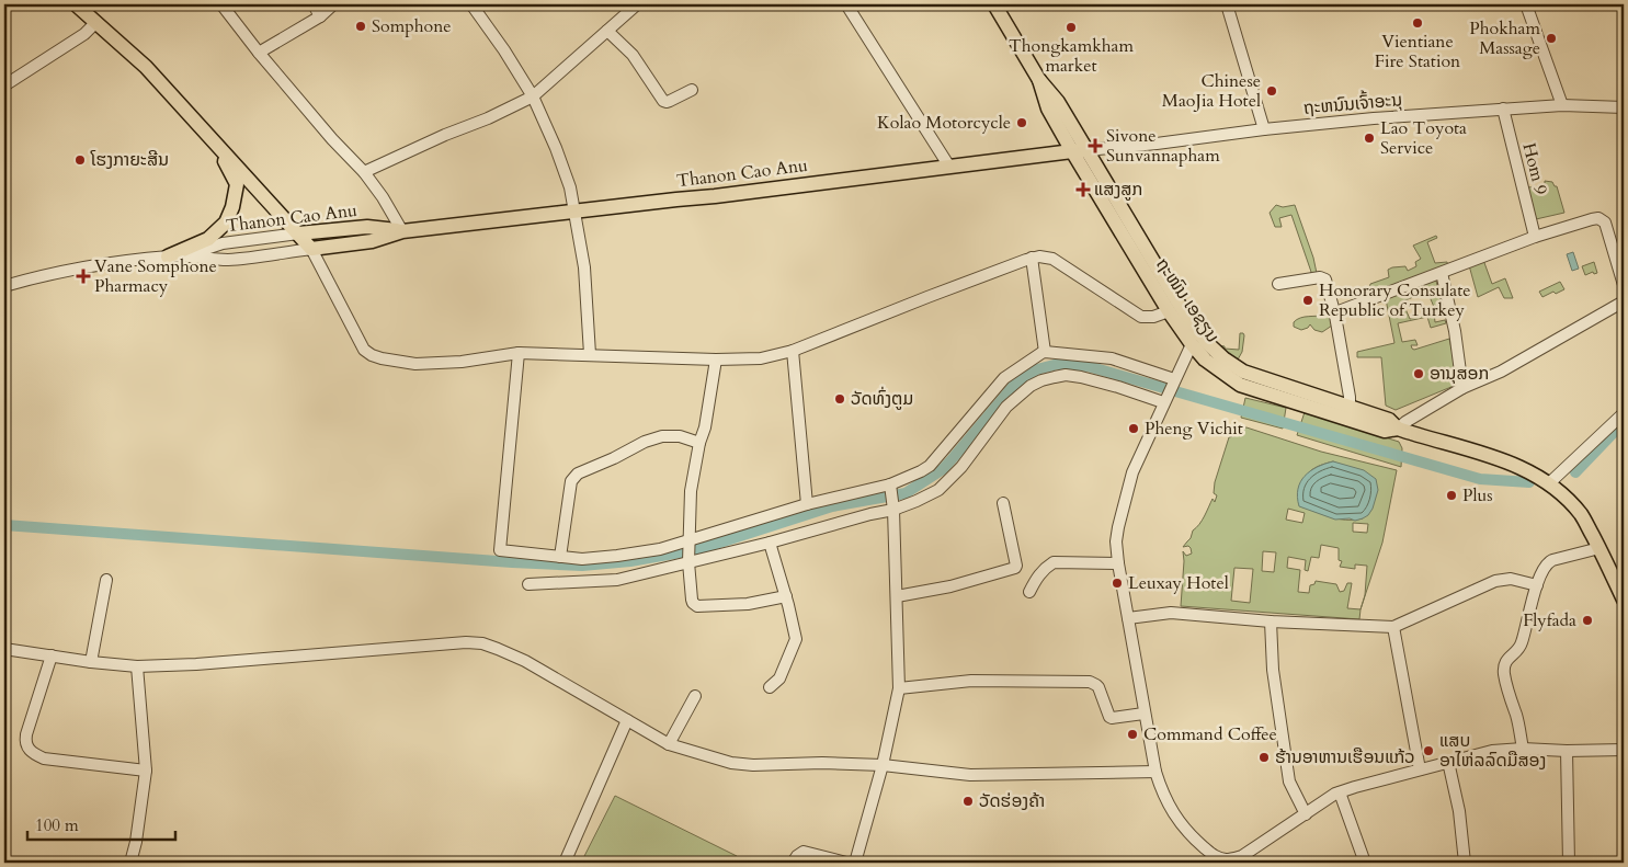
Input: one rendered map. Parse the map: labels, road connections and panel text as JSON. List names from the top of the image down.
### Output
{
  "streets": {
    "main road": ["Thanon Cao Anu", "ຖະໜົນ ເອຊຽນ"],
    "street": ["ຖະຫນົນເຈົ້າອະນຸ", "Hom 9"]
  },
  "crossings": [
    ["ຖະຫນົນເຈົ້າອະນຸ", "Hom 9"],
    ["ຖະຫນົນເຈົ້າອະນຸ", "Thanon Cao Anu"],
    ["ຖະຫນົນເຈົ້າອະນຸ", "ຖະໜົນ ເອຊຽນ"],
    ["Thanon Cao Anu", "ຖະໜົນ ເອຊຽນ"]
  ],
  "places": {
    "other": [
      "Vientiane Fire Station",
      "Somphone",
      "Thongkamkham market",
      "Phokham Massage",
      "Chinese MaoJia Hotel",
      "Kolao Motorcycle",
      "Lao Toyota Service",
      "ໂຮງກາຍະສີນ",
      "Honorary Consulate Republic of Turkey",
      "ອານຸສອກ",
      "ວັດທົ່ງຕູມ",
      "Pheng Vichit",
      "Plus",
      "Leuxay Hotel",
      "Flyfada",
      "Command Coffee",
      "ແສບ ອາໄຫ່ລລົດມືສອງ",
      "ຮ້ານອາຫານເຮືອນແກ້ວ",
      "ວັດຮ່ອງຄ້າ"
    ],
    "health": ["Sivone Sunvannapham", "ແສງສູກ", "Vane Somphone Pharmacy"]
  },
  "scale_bar": "100 m"
}
